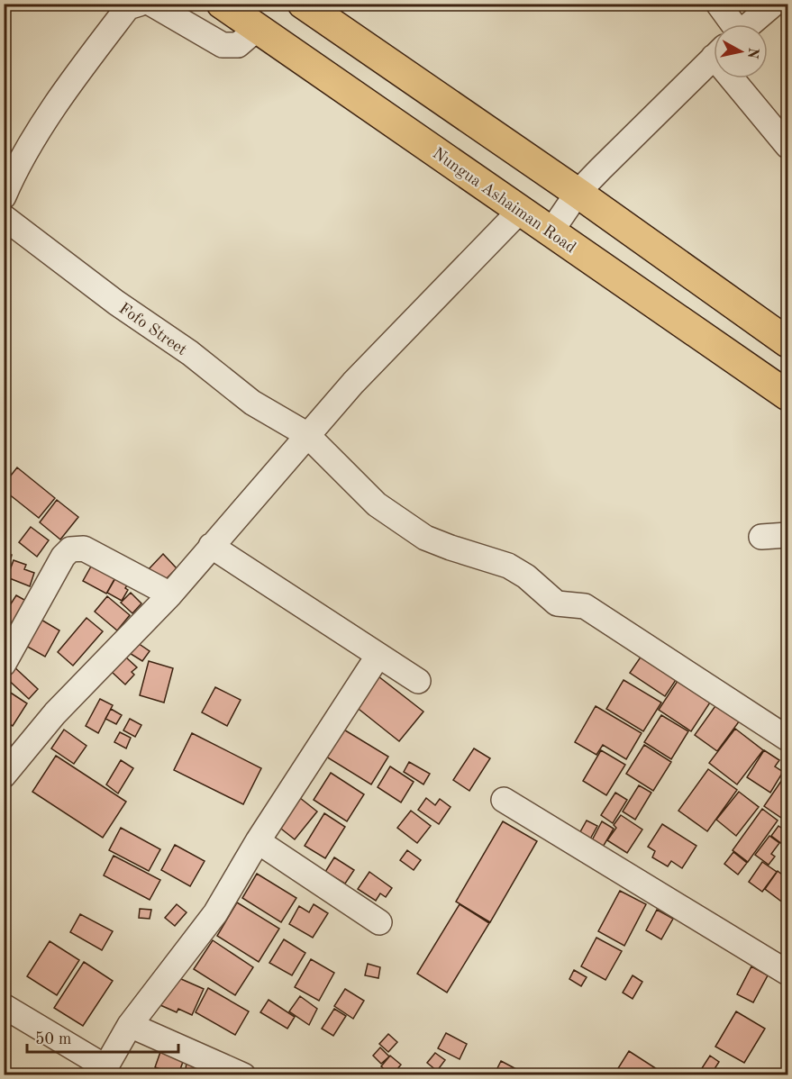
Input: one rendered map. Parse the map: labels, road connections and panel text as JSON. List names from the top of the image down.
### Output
{
  "streets": {
    "main road": ["Nungua Ashaiman Road"],
    "street": ["Fofo Street"]
  },
  "scale_bar": "50 m",
  "north": "right"
}
